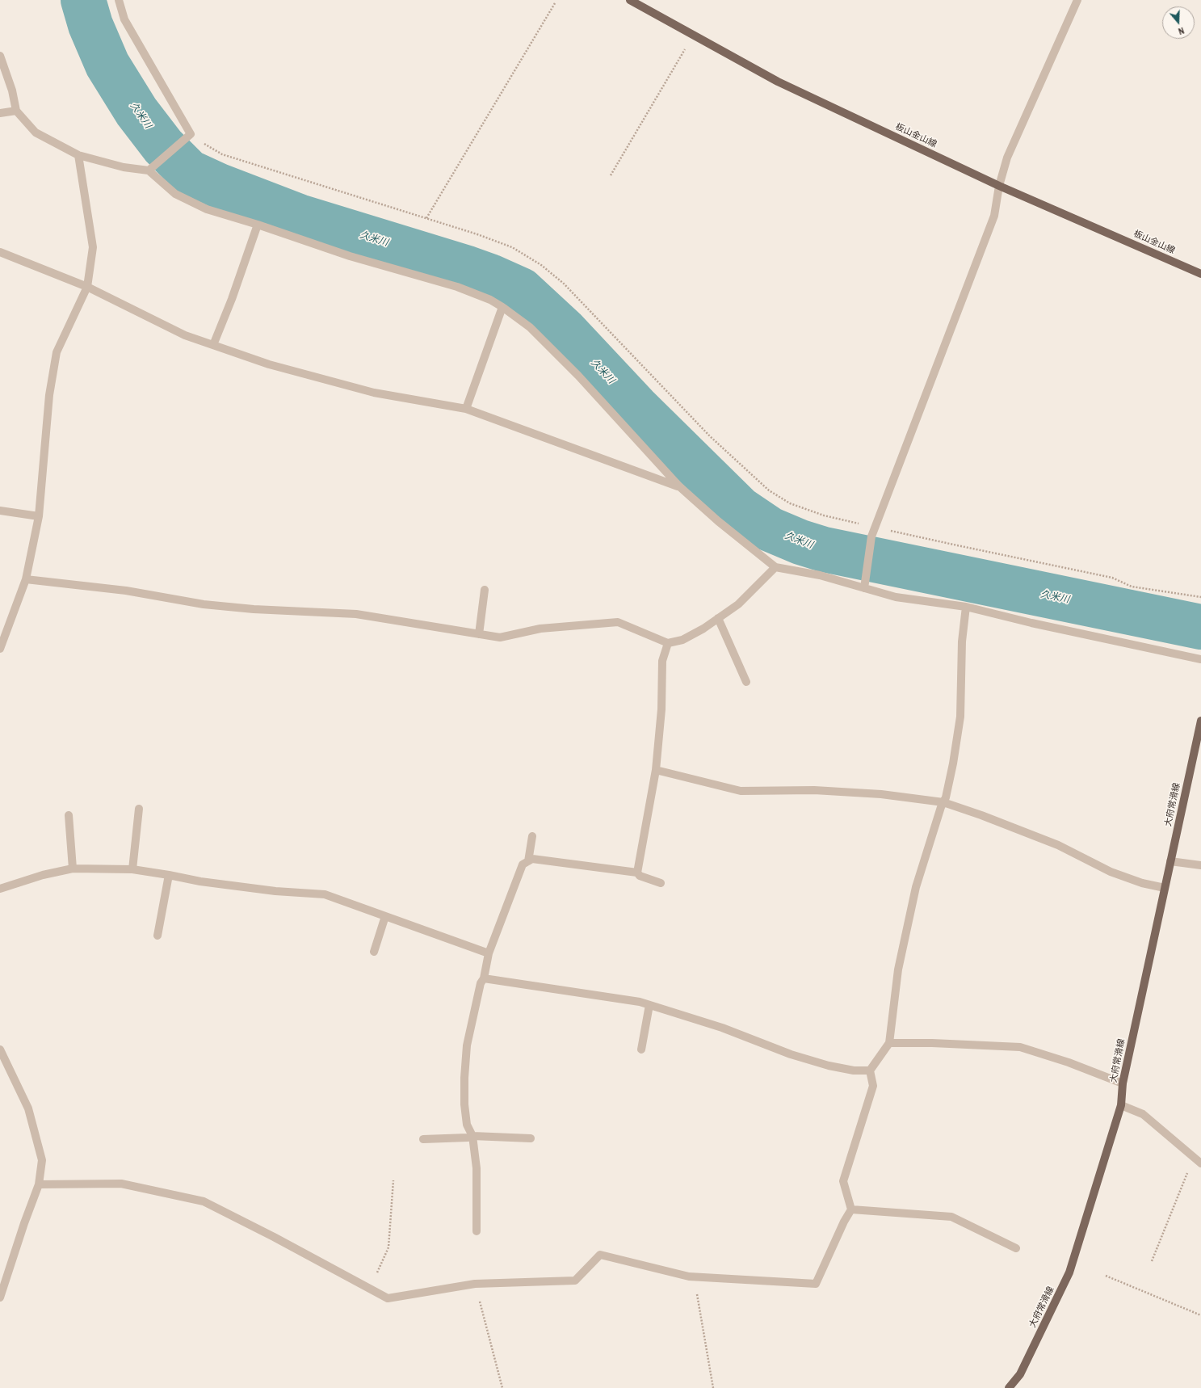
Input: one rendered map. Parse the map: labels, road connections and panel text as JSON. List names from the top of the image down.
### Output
{
  "streets": {
    "main road": ["板山金山線", "大府常滑線"]
  },
  "water": ["久米川"],
  "north": "bottom"
}
